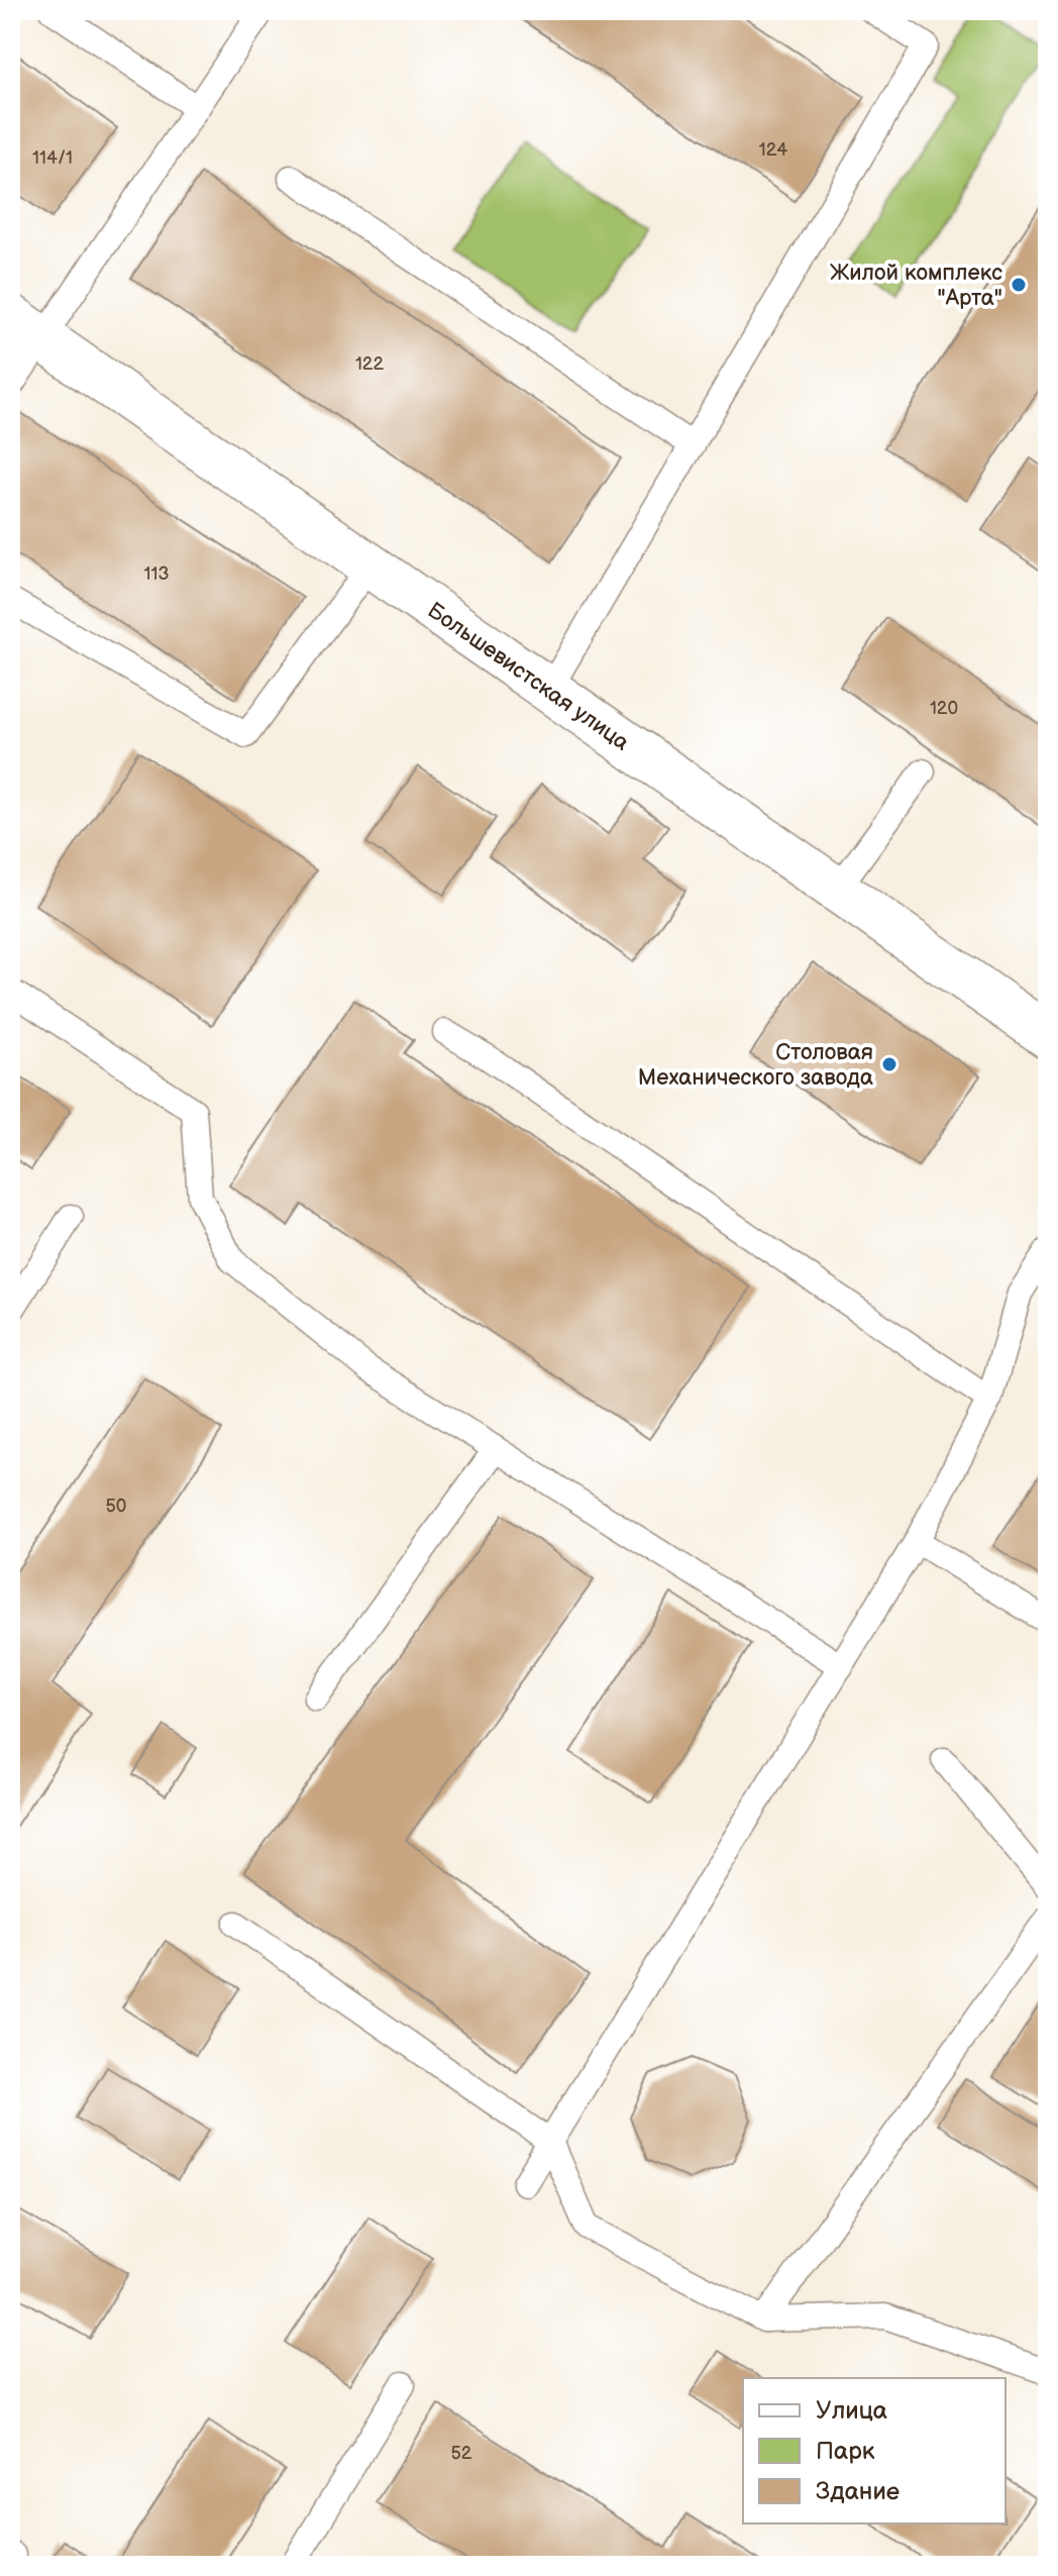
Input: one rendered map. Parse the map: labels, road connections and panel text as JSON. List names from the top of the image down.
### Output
{
  "streets": {
    "street": ["Большевистская улица"]
  },
  "places": ["Жилой комплекс \"Арта\"", "Столовая Механического завода"],
  "house_numbers": [
    "124",
    "114/1",
    "122",
    "113",
    "120",
    "50",
    "52"
  ],
  "legend": ["Улица", "Парк", "Здание"]
}
